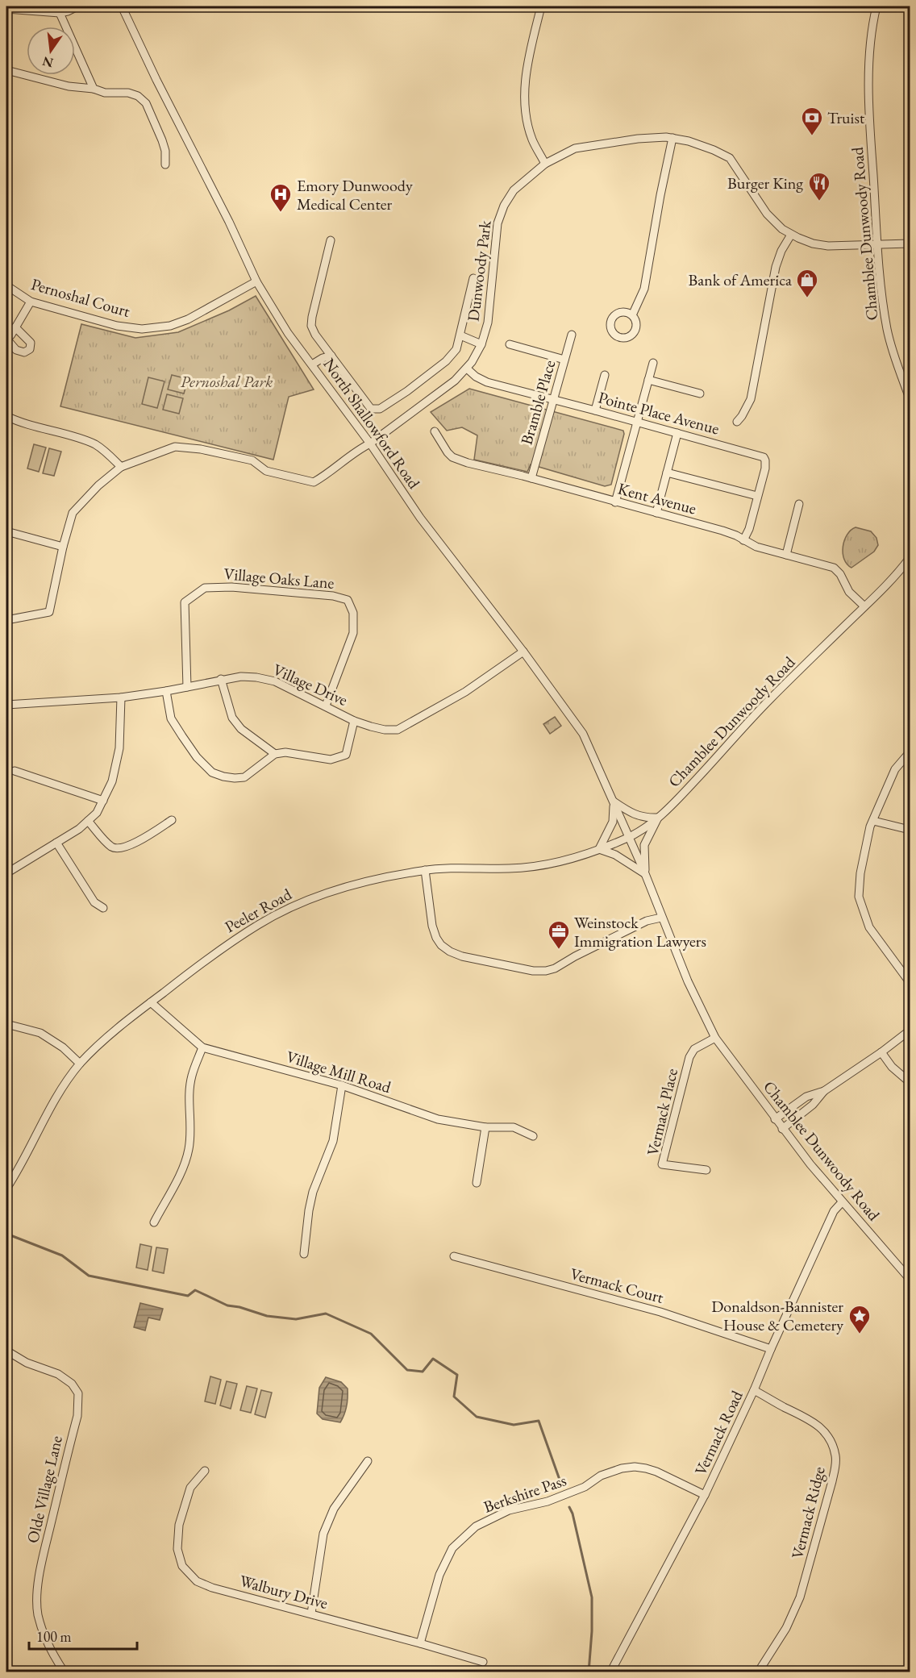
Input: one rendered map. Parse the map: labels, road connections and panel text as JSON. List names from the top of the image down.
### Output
{
  "streets": {
    "street": [
      "Chamblee Dunwoody Road",
      "Dunwoody Park",
      "Pernoshal Court",
      "Bramble Place",
      "Pointe Place Avenue",
      "North Shallowford Road",
      "Kent Avenue",
      "Village Oaks Lane",
      "Village Drive",
      "Peeler Road",
      "Village Mill Road",
      "Vermack Place",
      "Vermack Court",
      "Vermack Road",
      "Olde Village Lane",
      "Berkshire Pass",
      "Vermack Ridge",
      "Walbury Drive"
    ]
  },
  "crossings": [
    ["Chamblee Dunwoody Road", "Dunwoody Park"],
    ["Chamblee Dunwoody Road", "North Shallowford Road"],
    ["Chamblee Dunwoody Road", "Kent Avenue"],
    ["Chamblee Dunwoody Road", "Peeler Road"],
    ["Chamblee Dunwoody Road", "Vermack Place"],
    ["Chamblee Dunwoody Road", "Vermack Road"],
    ["Dunwoody Park", "Pointe Place Avenue"],
    ["Dunwoody Park", "North Shallowford Road"],
    ["Pernoshal Court", "North Shallowford Road"],
    ["Bramble Place", "Pointe Place Avenue"],
    ["Bramble Place", "Kent Avenue"],
    ["Pointe Place Avenue", "Kent Avenue"],
    ["North Shallowford Road", "Village Drive"],
    ["North Shallowford Road", "Peeler Road"],
    ["Village Oaks Lane", "Village Drive"],
    ["Peeler Road", "Village Mill Road"],
    ["Vermack Court", "Vermack Road"],
    ["Vermack Road", "Berkshire Pass"],
    ["Vermack Road", "Vermack Ridge"],
    ["Berkshire Pass", "Walbury Drive"]
  ],
  "parks": ["Pernoshal Park"],
  "places": {
    "bank": ["Truist"],
    "restaurant": ["Burger King"],
    "hospital": ["Emory Dunwoody Medical Center"],
    "shop": ["Bank of America"],
    "office": ["Weinstock Immigration Lawyers"],
    "place": ["Donaldson-Bannister House & Cemetery"]
  },
  "scale_bar": "100 m",
  "north": "bottom"
}
